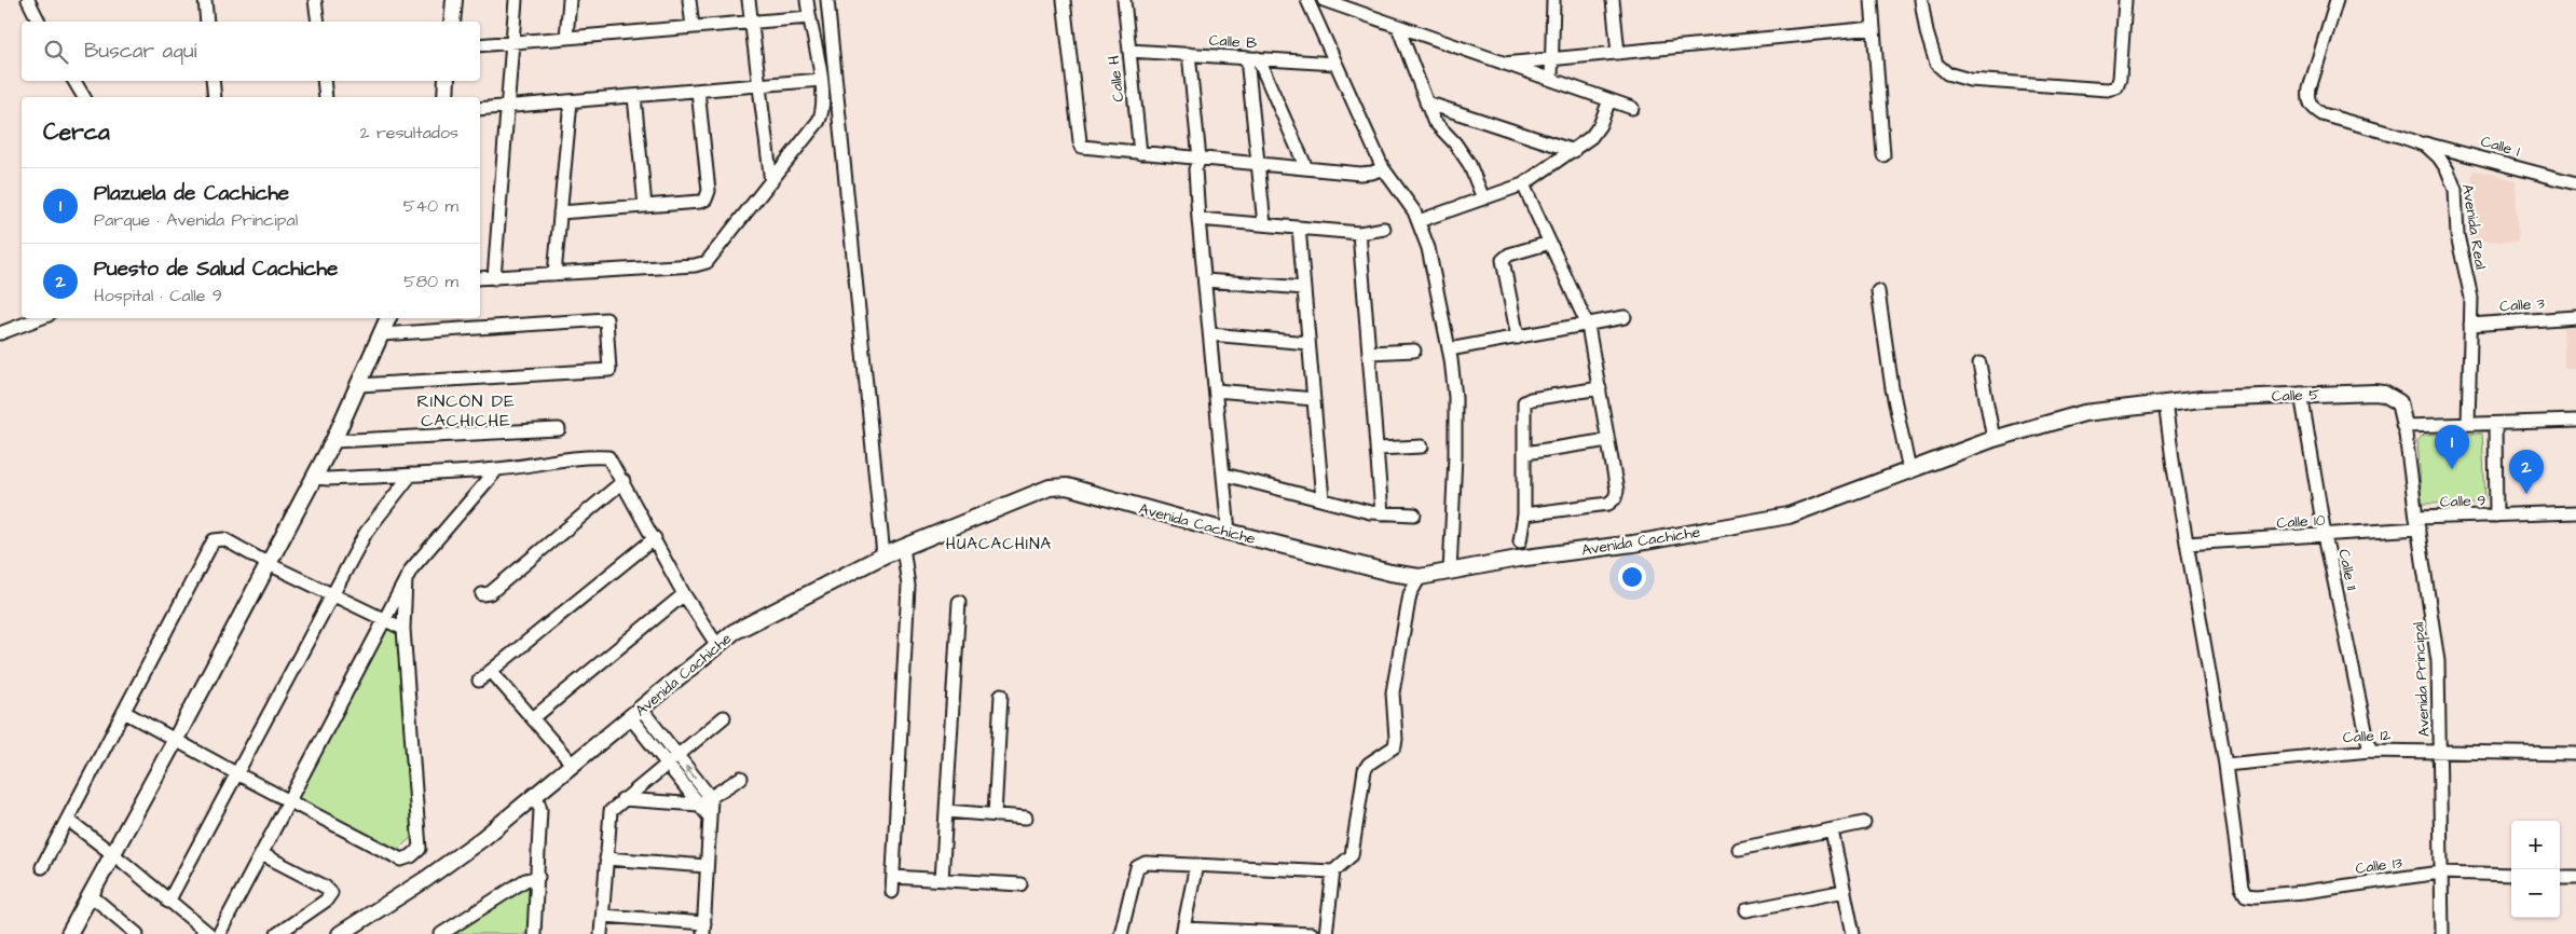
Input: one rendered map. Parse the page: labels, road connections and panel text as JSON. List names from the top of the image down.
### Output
{
  "streets": {
    "street": [
      "Calle B",
      "Calle H",
      "Calle 1",
      "Avenida Real",
      "Calle 3",
      "Calle 5",
      "Calle 9",
      "Calle 10",
      "Avenida Cachiche",
      "Calle 11",
      "Avenida Principal",
      "Calle 12",
      "Calle 13"
    ]
  },
  "crossings": [
    ["Calle B", "Calle H"],
    ["Calle 1", "Avenida Real"],
    ["Avenida Real", "Calle 3"],
    ["Calle 5", "Avenida Cachiche"],
    ["Calle 5", "Calle 11"],
    ["Calle 5", "Avenida Principal"],
    ["Calle 9", "Calle 10"],
    ["Calle 9", "Avenida Principal"],
    ["Calle 10", "Calle 11"],
    ["Calle 10", "Avenida Principal"],
    ["Calle 11", "Calle 12"],
    ["Avenida Principal", "Calle 12"],
    ["Avenida Principal", "Calle 13"],
    ["Calle 12", "Calle 13"]
  ],
  "districts": ["RINCÓN DE CACHICHE", "HUACACHINA"],
  "page": {
    "search": "Buscar aquí",
    "heading": ["Cerca", "2 resultados"],
    "list": [
      {
        "mark": "1",
        "name": "Plazuela de Cachiche",
        "note": "Parque · Avenida Principal",
        "value": "540 m"
      },
      {
        "mark": "2",
        "name": "Puesto de Salud Cachiche",
        "note": "Hospital · Calle 9",
        "value": "580 m"
      }
    ],
    "pins": ["1", "2"],
    "map_buttons": ["+", "−"]
  }
}
